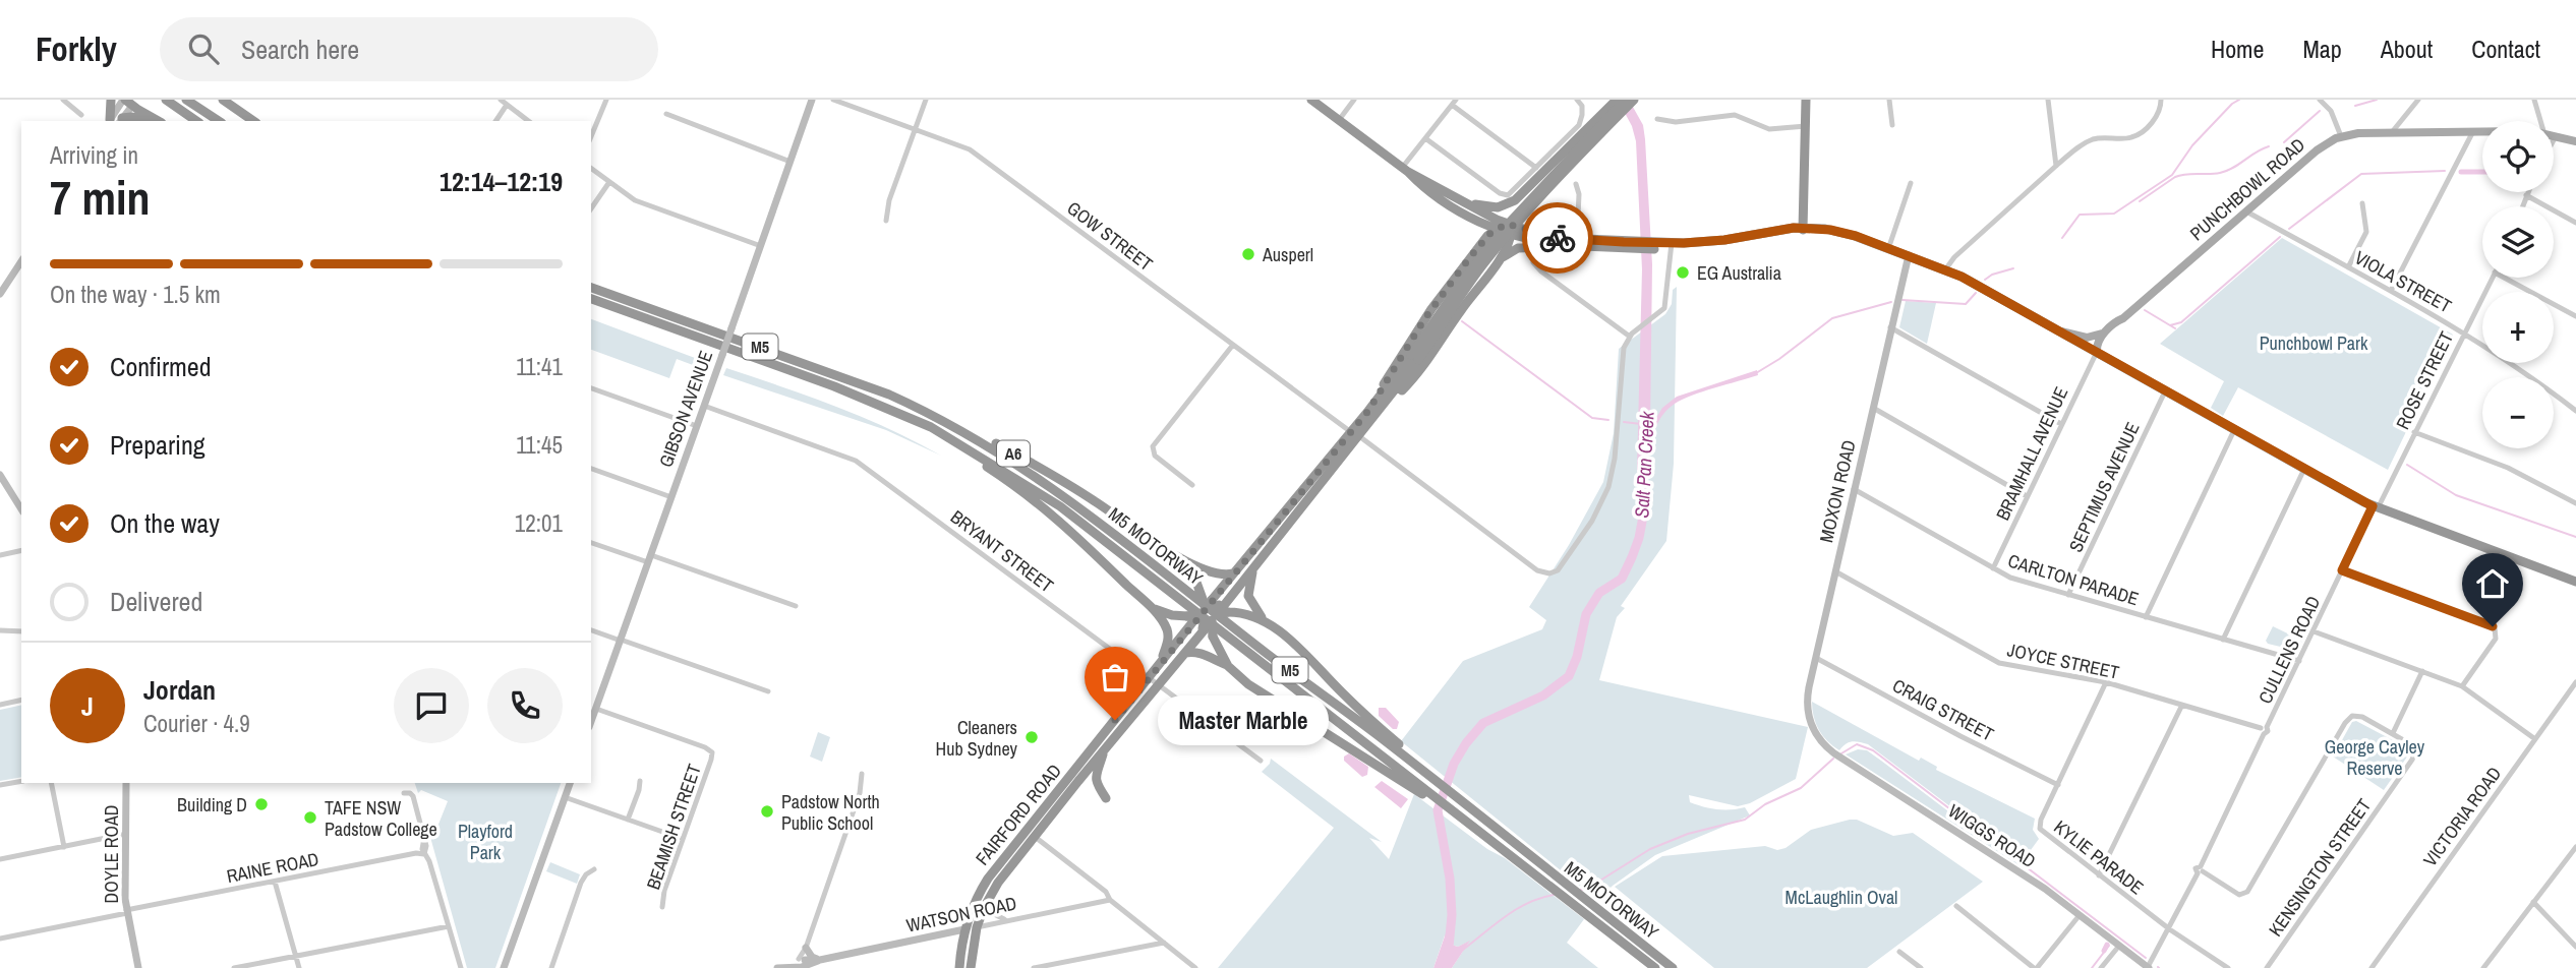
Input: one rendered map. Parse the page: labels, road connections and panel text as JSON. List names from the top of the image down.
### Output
{
  "streets": {
    "highway": [
      "M5",
      "A6",
      "M5 MOTORWAY",
      "FAIRFORD ROAD",
      "WATSON ROAD"
    ],
    "main road": [
      "PUNCHBOWL ROAD",
      "GIBSON AVENUE",
      "MOXON ROAD",
      "WIGGS ROAD",
      "DOYLE ROAD"
    ],
    "street": [
      "GOW STREET",
      "VIOLA STREET",
      "ROSE STREET",
      "BRAMHALL AVENUE",
      "SEPTIMUS AVENUE",
      "BRYANT STREET",
      "CARLTON PARADE",
      "CULLENS ROAD",
      "JOYCE STREET",
      "CRAIG STREET",
      "VICTORIA ROAD",
      "BEAMISH STREET",
      "KYLIE PARADE",
      "RAINE ROAD",
      "KENSINGTON STREET"
    ]
  },
  "crossings": [
    ["PUNCHBOWL ROAD", "VIOLA STREET"],
    ["PUNCHBOWL ROAD", "BRAMHALL AVENUE"],
    ["VIOLA STREET", "ROSE STREET"],
    ["M5", "A6"],
    ["M5", "M5 MOTORWAY"],
    ["M5", "FAIRFORD ROAD"],
    ["ROSE STREET", "CULLENS ROAD"],
    ["GIBSON AVENUE", "BRYANT STREET"],
    ["GIBSON AVENUE", "BEAMISH STREET"],
    ["A6", "M5 MOTORWAY"],
    ["A6", "FAIRFORD ROAD"],
    ["BRAMHALL AVENUE", "CARLTON PARADE"],
    ["SEPTIMUS AVENUE", "CARLTON PARADE"],
    ["MOXON ROAD", "CARLTON PARADE"],
    ["MOXON ROAD", "JOYCE STREET"],
    ["MOXON ROAD", "CRAIG STREET"],
    ["MOXON ROAD", "WIGGS ROAD"],
    ["BRYANT STREET", "FAIRFORD ROAD"],
    ["CARLTON PARADE", "CULLENS ROAD"],
    ["CULLENS ROAD", "JOYCE STREET"],
    ["CULLENS ROAD", "WIGGS ROAD"],
    ["CULLENS ROAD", "KYLIE PARADE"],
    ["JOYCE STREET", "KYLIE PARADE"],
    ["CRAIG STREET", "KYLIE PARADE"],
    ["FAIRFORD ROAD", "WATSON ROAD"],
    ["DOYLE ROAD", "RAINE ROAD"]
  ],
  "water": ["Salt Pan Creek"],
  "parks": [
    "Punchbowl Park",
    "George Cayley Reserve",
    "Playford Park",
    "McLaughlin Oval"
  ],
  "places": [
    "Ausperl",
    "EG Australia",
    "Master Marble",
    "Cleaners Hub Sydney",
    "Building D",
    "Padstow North Public School",
    "TAFE NSW Padstow College"
  ],
  "page": {
    "header": "Forkly",
    "search": "Search here",
    "nav": [
      "Home",
      "Map",
      "About",
      "Contact"
    ],
    "map_buttons": ["+", "−"],
    "heading": ["7 min", "Arriving in", "12:14–12:19"],
    "panel": ["Jordan", "Courier · 4.9"],
    "bar": "On the way · 1.5 km",
    "list": [
      ["Confirmed", "11:41"],
      ["Preparing", "11:45"],
      ["On the way", "12:01"],
      "Delivered"
    ],
    "round": "J",
    "bubble": "Master Marble"
  }
}
